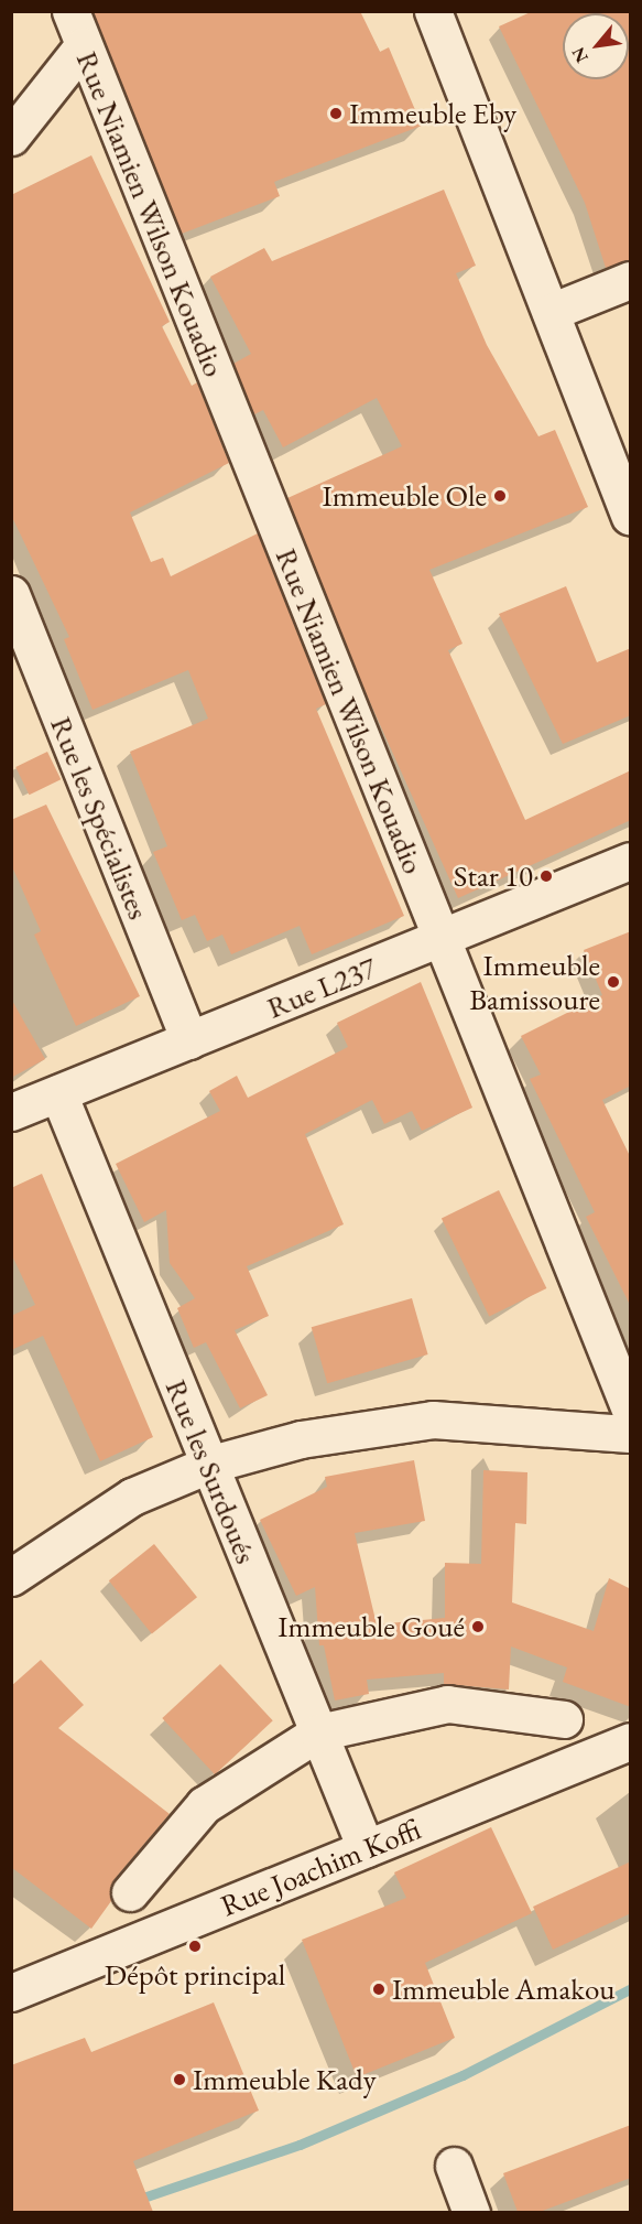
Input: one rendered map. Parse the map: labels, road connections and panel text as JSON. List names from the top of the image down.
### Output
{
  "streets": {
    "street": [
      "Rue Niamien Wilson Kouadio",
      "Rue les Spécialistes",
      "Rue L237",
      "Rue les Surdoués",
      "Rue Joachim Koffi"
    ]
  },
  "crossings": [
    ["Rue Niamien Wilson Kouadio", "Rue L237"],
    ["Rue les Spécialistes", "Rue L237"],
    ["Rue L237", "Rue les Surdoués"],
    ["Rue les Surdoués", "Rue Joachim Koffi"]
  ],
  "places": [
    "Immeuble Eby",
    "Immeuble Ole",
    "Star 10",
    "Immeuble Bamissoure",
    "Immeuble Goué",
    "Dépôt principal",
    "Immeuble Amakou",
    "Immeuble Kady"
  ],
  "north": "bottom left"
}
